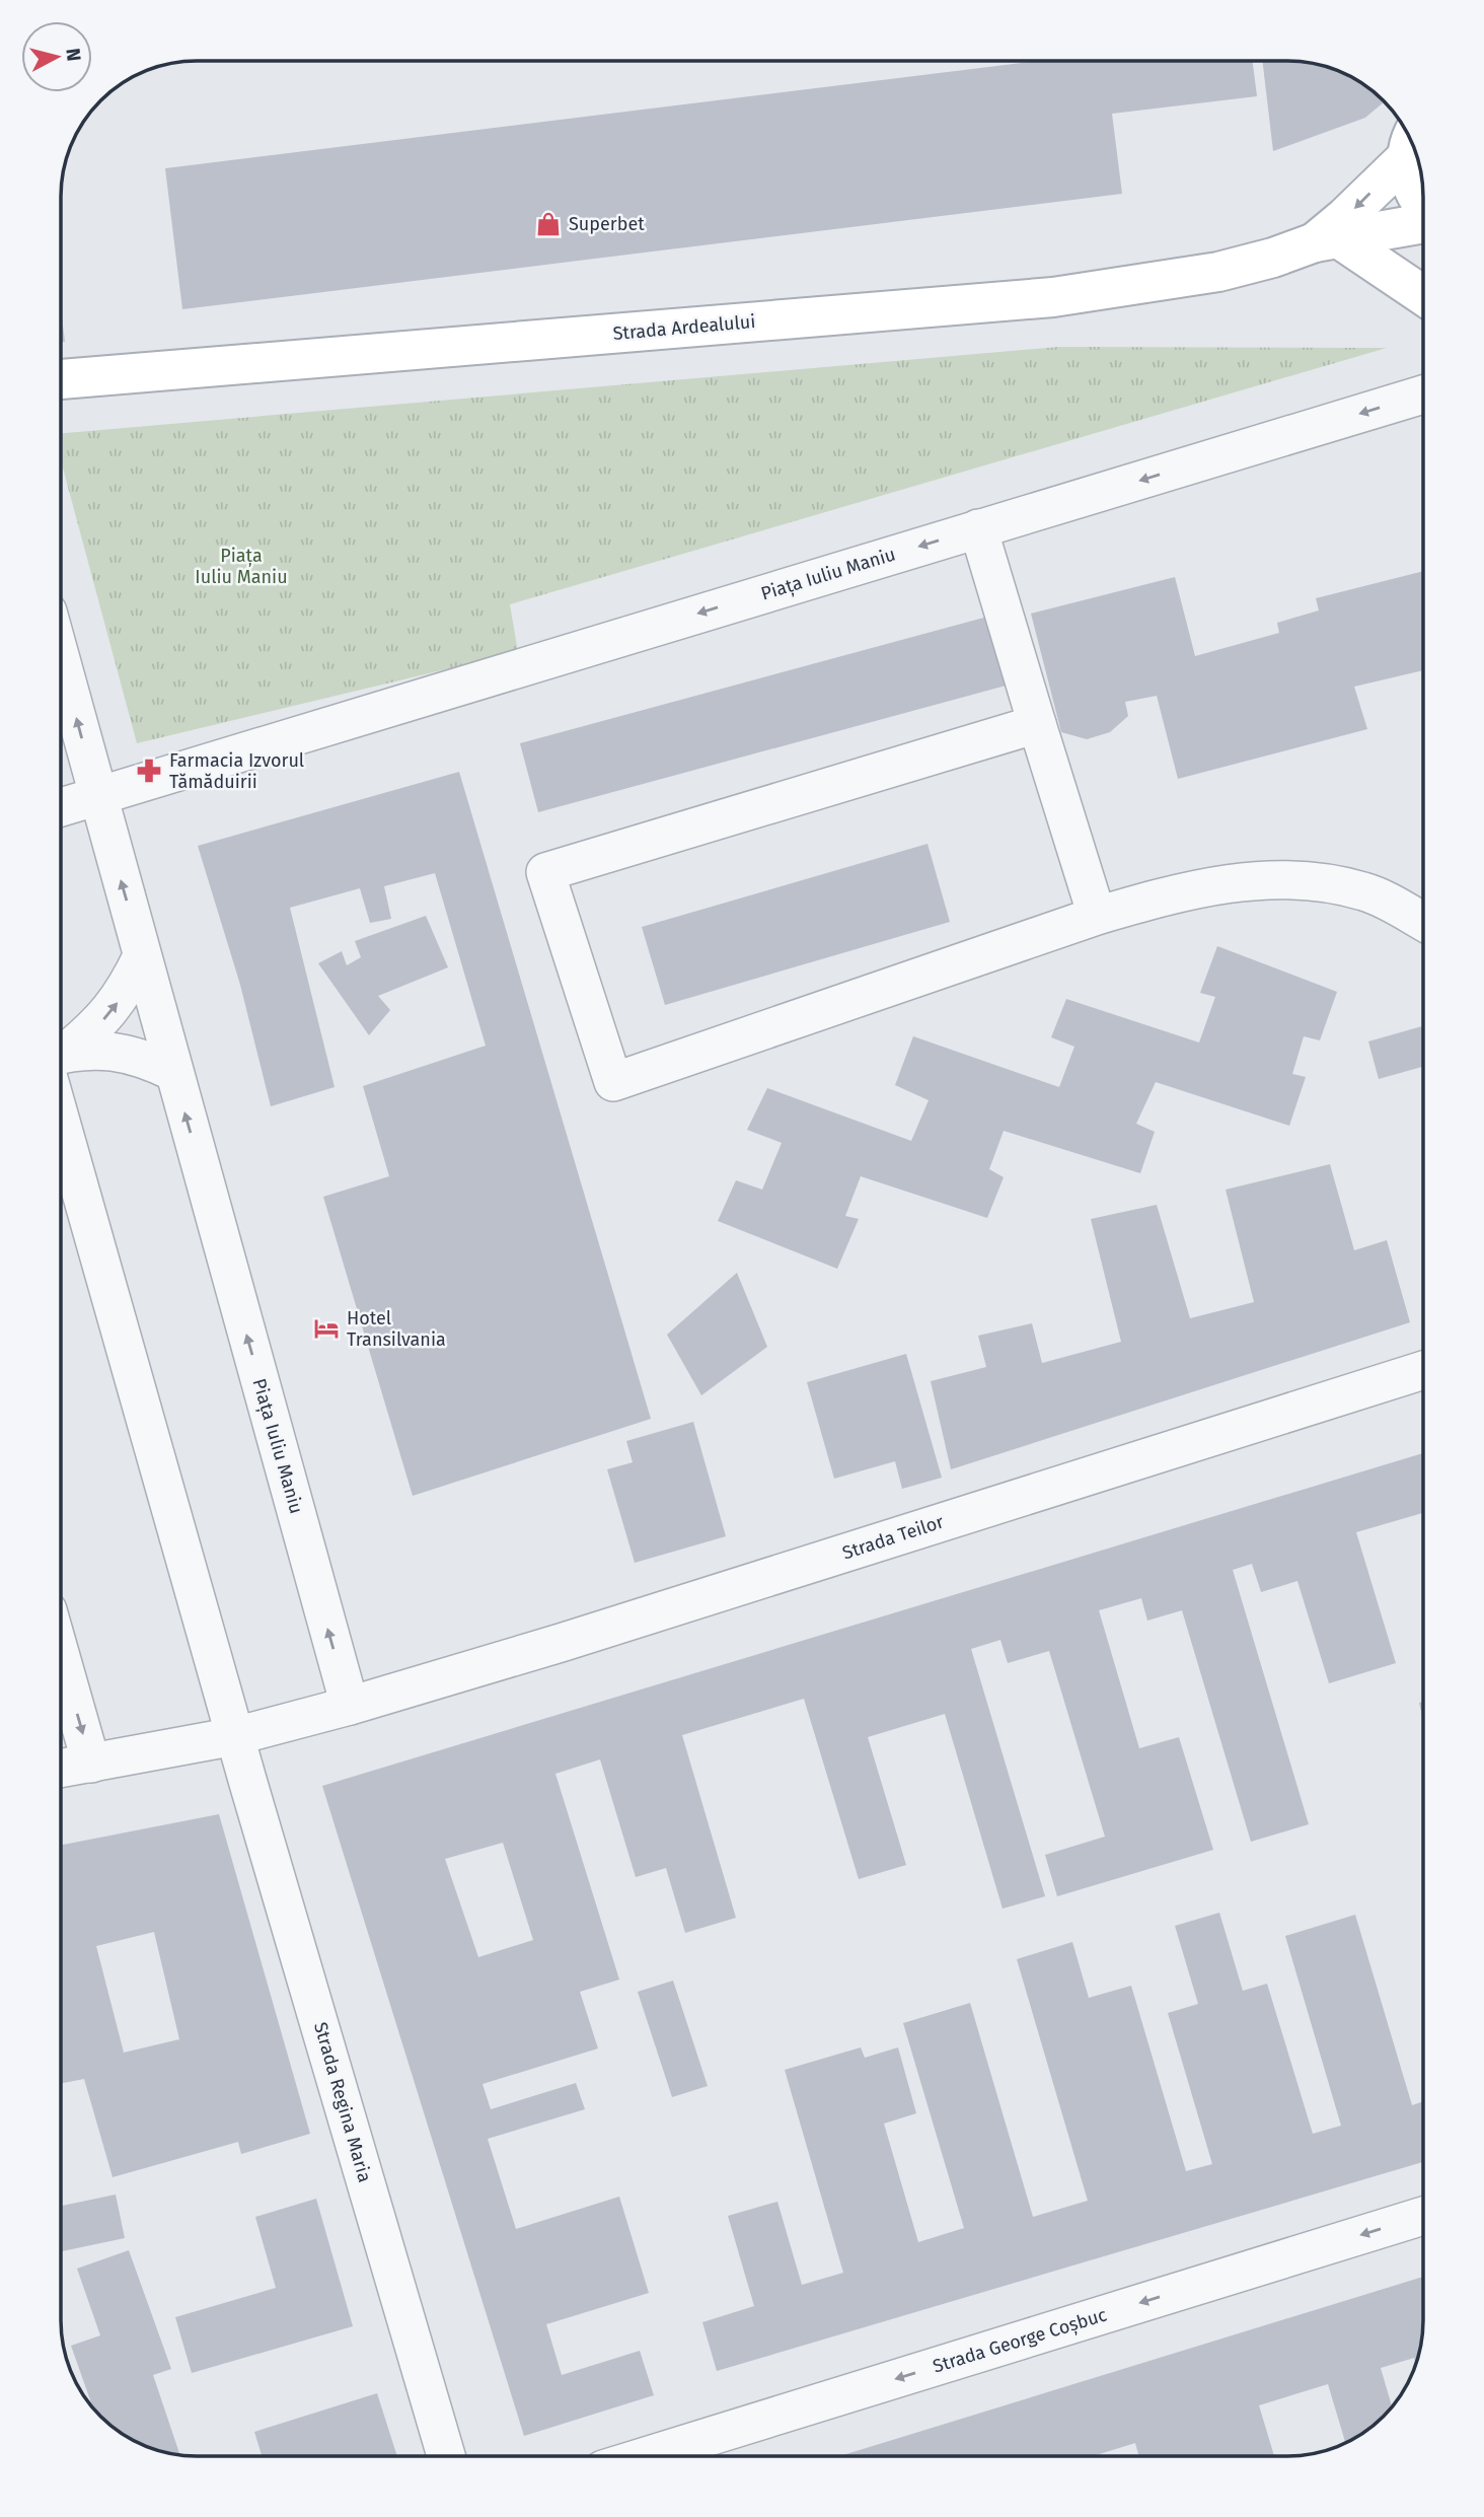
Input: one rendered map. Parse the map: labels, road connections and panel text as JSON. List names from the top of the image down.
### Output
{
  "streets": {
    "main road": ["Strada Ardealului"],
    "street": [
      "Piața Iuliu Maniu",
      "Strada Teilor",
      "Strada Regina Maria",
      "Strada George Coșbuc"
    ]
  },
  "crossings": [
    ["Piața Iuliu Maniu", "Strada Teilor"]
  ],
  "one_way": ["Strada George Coșbuc"],
  "parks": ["Piața Iuliu Maniu"],
  "places": {
    "shop": ["Superbet"],
    "pharmacy": ["Farmacia Izvorul Tămăduirii"],
    "hotel": ["Hotel Transilvania"]
  },
  "north": "right"
}
